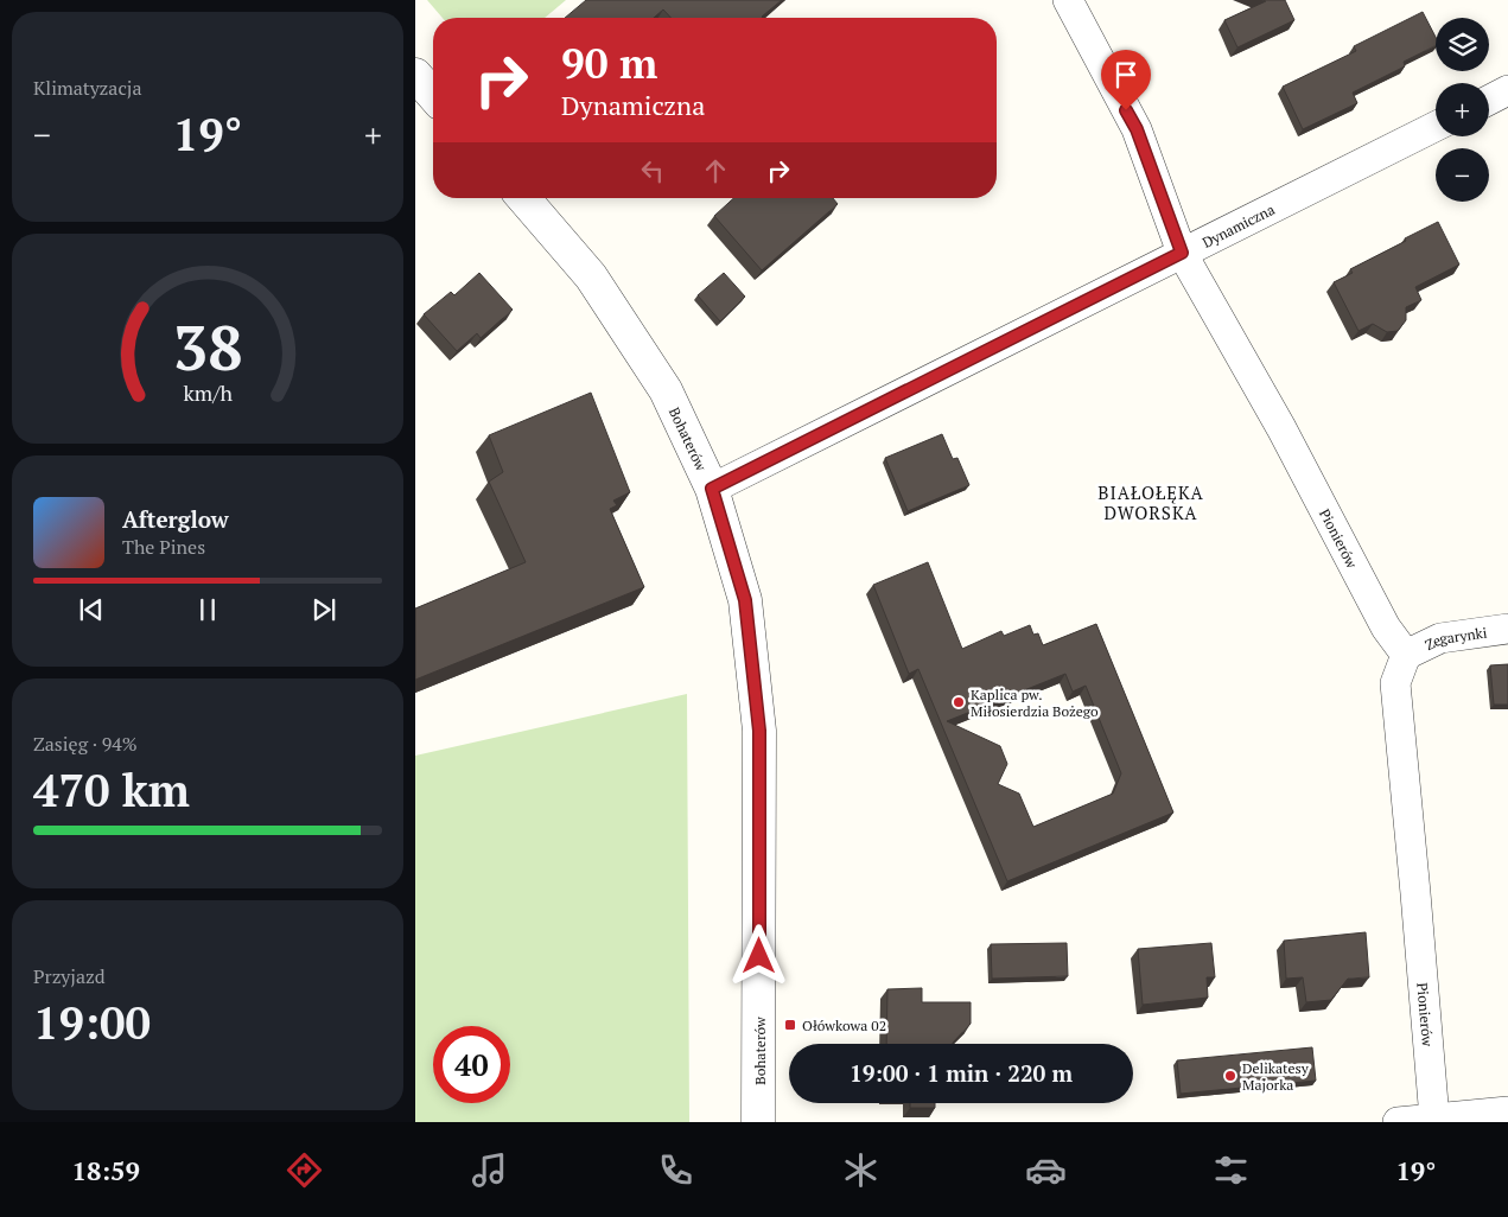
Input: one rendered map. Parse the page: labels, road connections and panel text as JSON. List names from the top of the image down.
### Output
{
  "streets": {
    "street": [
      "Dynamiczna",
      "Bohaterów",
      "Pionierów",
      "Zegarynki"
    ]
  },
  "crossings": [
    ["Dynamiczna", "Bohaterów"],
    ["Dynamiczna", "Pionierów"],
    ["Pionierów", "Zegarynki"]
  ],
  "districts": ["BIAŁOŁĘKA DWORSKA"],
  "places": {
    "other": ["Kaplica pw. Miłosierdzia Bożego", "Delikatesy Majorka"],
    "transit": ["Ołówkowa 02"]
  },
  "page": {
    "tile": [
      "Klimatyzacja",
      ["Zasięg · 94%", "470 km"],
      ["Przyjazd", "19:00"]
    ],
    "map_buttons": ["+", "−"],
    "turn": ["90 m", "Dynamiczna"],
    "heat": ["−", "19°", "+"],
    "song": ["Afterglow", "The Pines"],
    "limit": "40",
    "trip": "19:00 · 1 min · 220 m",
    "tabs": ["18:59", "19°"],
    "gauge": ["38", "km/h"]
  }
}
